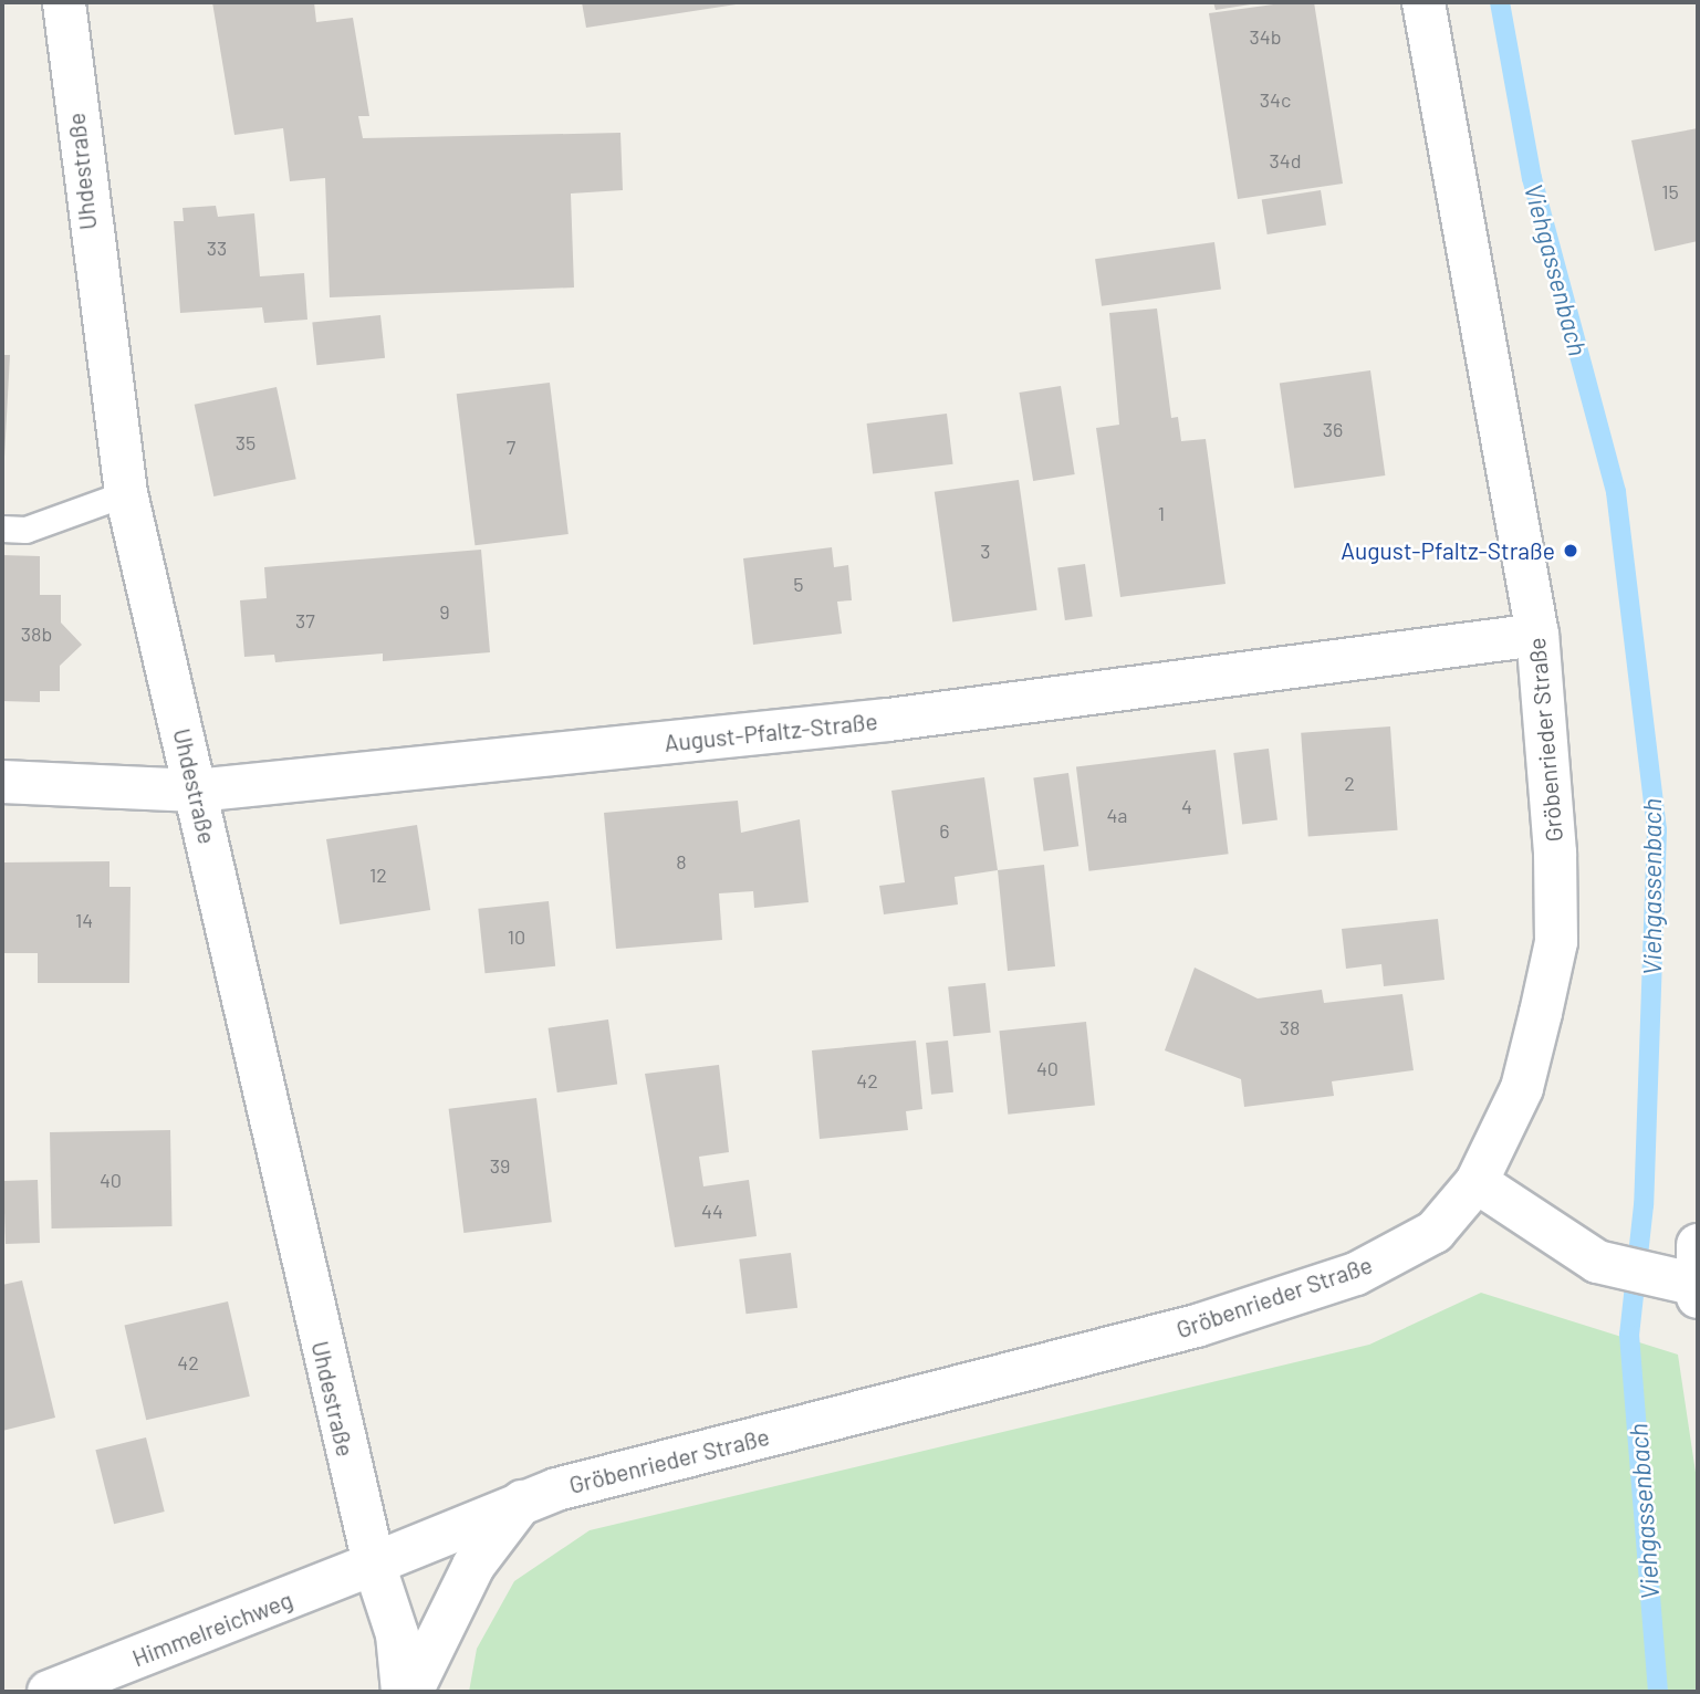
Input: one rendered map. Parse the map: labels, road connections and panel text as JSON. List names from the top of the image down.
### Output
{
  "streets": {
    "street": [
      "Uhdestraße",
      "August-Pfaltz-Straße",
      "Gröbenrieder Straße",
      "Himmelreichweg"
    ]
  },
  "crossings": [
    ["Uhdestraße", "August-Pfaltz-Straße"],
    ["Uhdestraße", "Gröbenrieder Straße"],
    ["Uhdestraße", "Himmelreichweg"],
    ["August-Pfaltz-Straße", "Gröbenrieder Straße"],
    ["Gröbenrieder Straße", "Himmelreichweg"]
  ],
  "water": ["Viehgassenbach"],
  "places": ["August-Pfaltz-Straße"],
  "house_numbers": [
    "34b",
    "34c",
    "34d",
    "15",
    "33",
    "36",
    "35",
    "7",
    "1",
    "3",
    "5",
    "9",
    "37",
    "38b",
    "2",
    "4",
    "4a",
    "6",
    "8",
    "12",
    "14",
    "10",
    "38",
    "40",
    "42",
    "39",
    "40",
    "44",
    "42"
  ]
}
